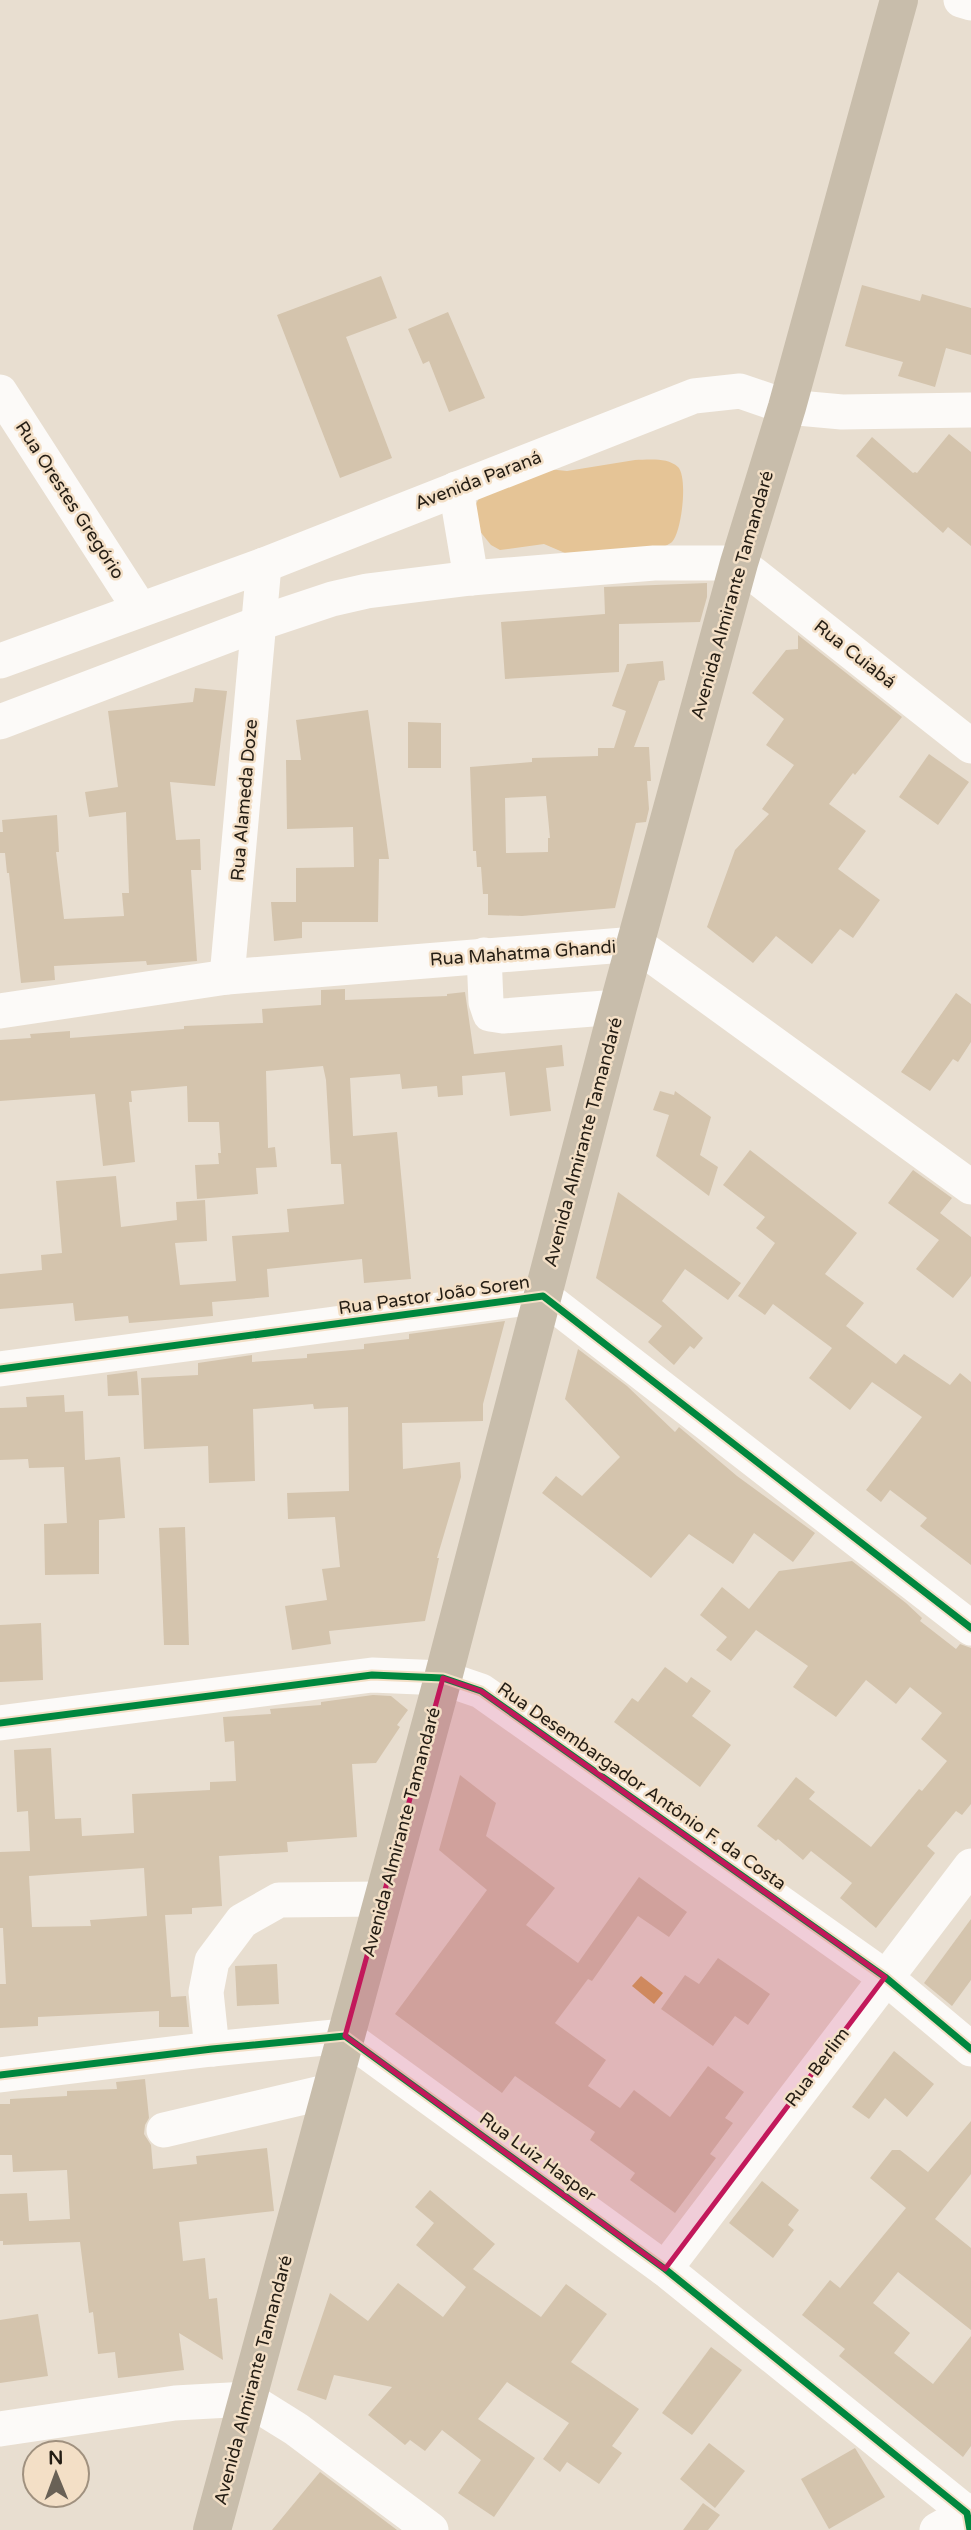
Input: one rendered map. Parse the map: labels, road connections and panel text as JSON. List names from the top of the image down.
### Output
{
  "streets": {
    "highway": ["Avenida Almirante Tamandaré"],
    "street": [
      "Avenida Paraná",
      "Rua Orestes Gregório",
      "Rua Cuiabá",
      "Rua Alameda Doze",
      "Rua Mahatma Ghandi",
      "Rua Pastor João Soren",
      "Rua Desembargador Antônio F. da Costa",
      "Rua Berlim",
      "Rua Luiz Hasper"
    ]
  },
  "crossings": [
    ["Avenida Paraná", "Rua Orestes Gregório"],
    ["Avenida Paraná", "Avenida Almirante Tamandaré"],
    ["Avenida Paraná", "Rua Alameda Doze"],
    ["Avenida Almirante Tamandaré", "Rua Cuiabá"],
    ["Avenida Almirante Tamandaré", "Rua Mahatma Ghandi"],
    ["Avenida Almirante Tamandaré", "Rua Pastor João Soren"],
    ["Avenida Almirante Tamandaré", "Rua Desembargador Antônio F. da Costa"],
    ["Avenida Almirante Tamandaré", "Rua Luiz Hasper"],
    ["Rua Alameda Doze", "Rua Mahatma Ghandi"],
    ["Rua Desembargador Antônio F. da Costa", "Rua Berlim"],
    ["Rua Berlim", "Rua Luiz Hasper"]
  ],
  "north": "top"
}
